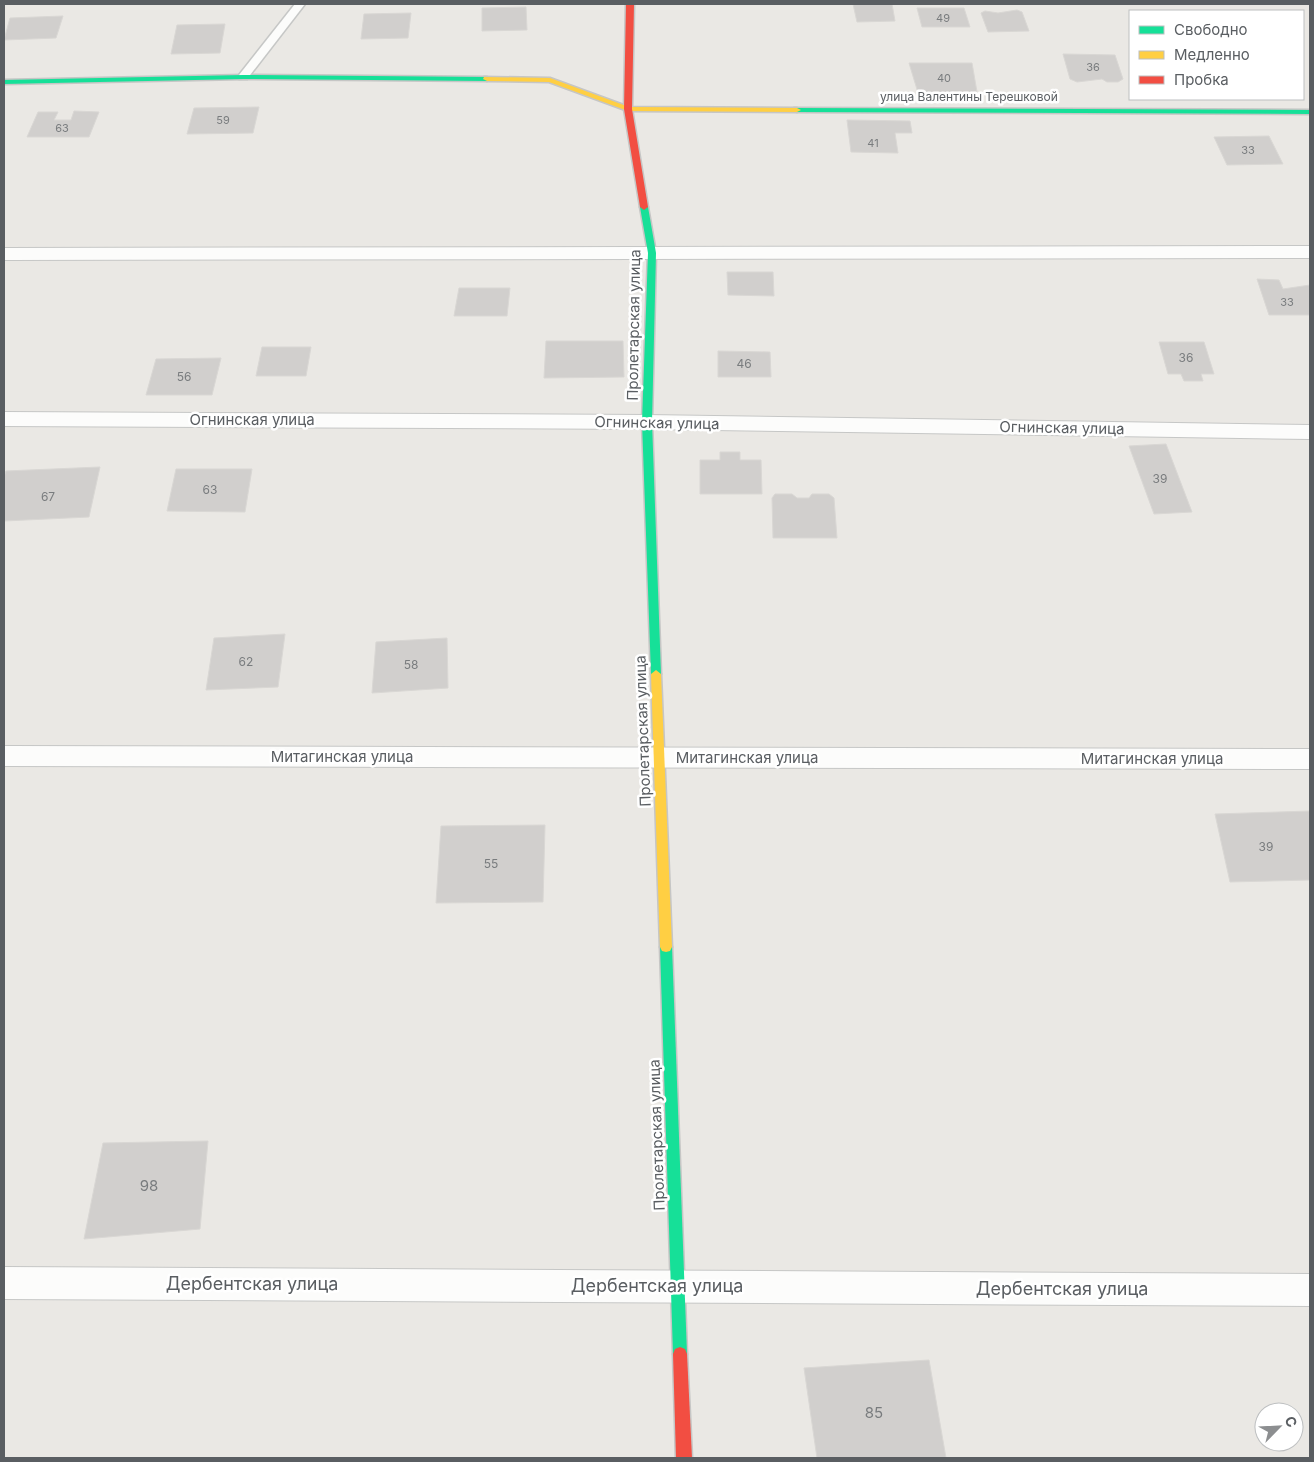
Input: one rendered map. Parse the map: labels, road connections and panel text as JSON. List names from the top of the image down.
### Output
{
  "streets": {
    "street": [
      "улица Валентины Терешковой",
      "Пролетарская улица",
      "Огнинская улица",
      "Митагинская улица",
      "Дербентская улица"
    ]
  },
  "crossings": [
    ["улица Валентины Терешковой", "Пролетарская улица"],
    ["Пролетарская улица", "Огнинская улица"],
    ["Пролетарская улица", "Митагинская улица"],
    ["Пролетарская улица", "Дербентская улица"]
  ],
  "house_numbers": [
    "49",
    "36",
    "40",
    "59",
    "63",
    "41",
    "33",
    "33",
    "36",
    "46",
    "56",
    "39",
    "63",
    "67",
    "62",
    "58",
    "39",
    "55",
    "98",
    "85"
  ],
  "legend": ["Свободно", "Медленно", "Пробка"],
  "north": "top right"
}
